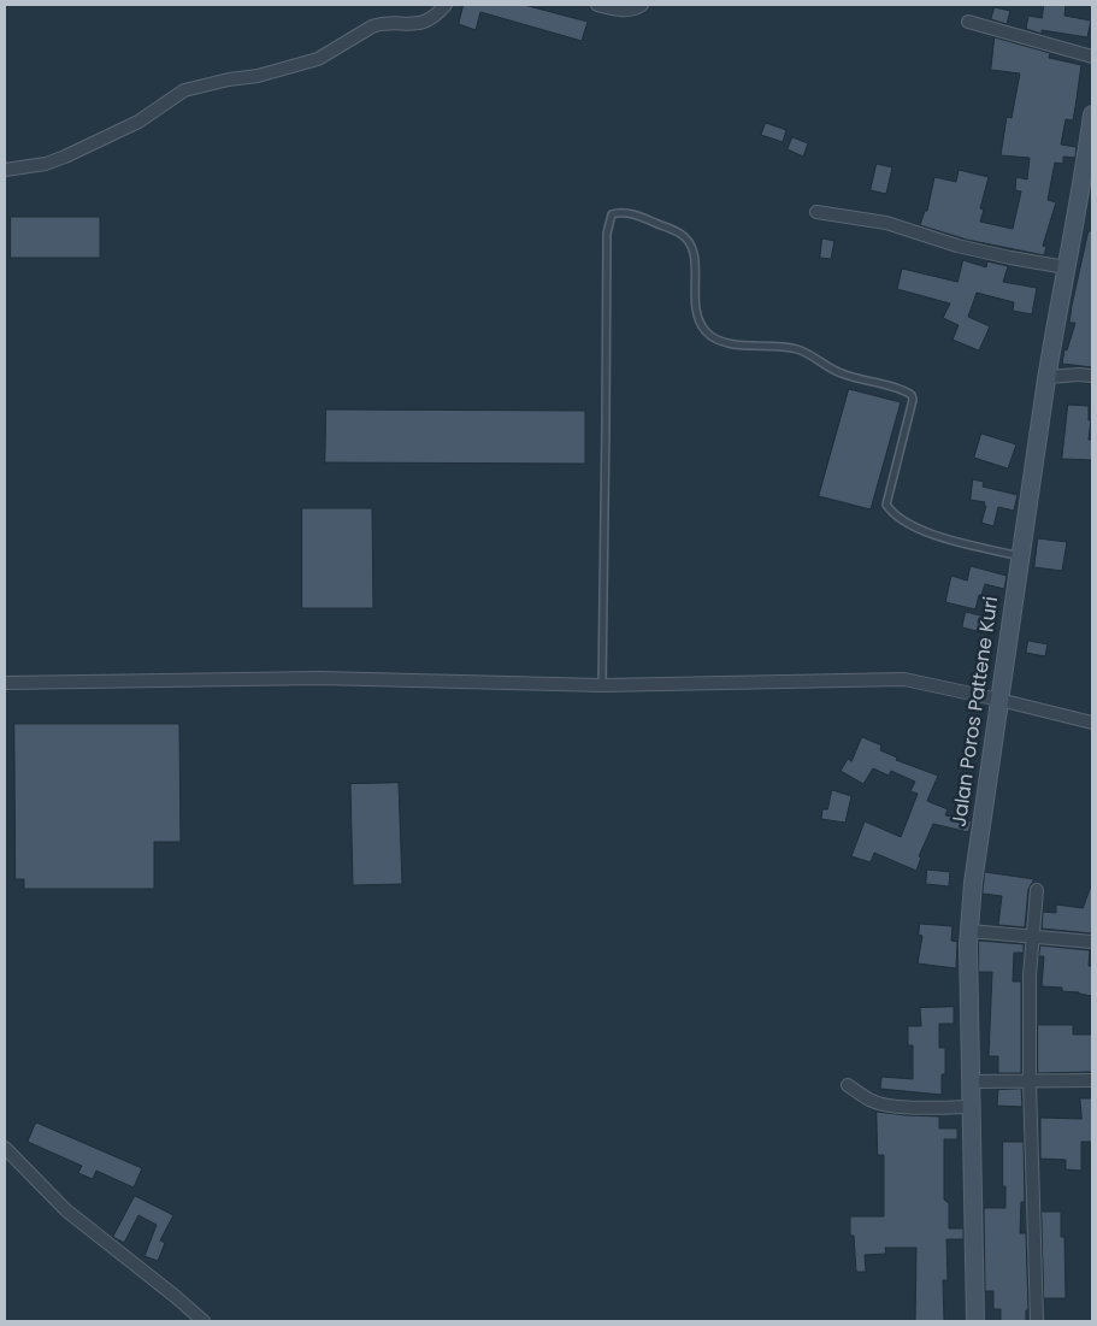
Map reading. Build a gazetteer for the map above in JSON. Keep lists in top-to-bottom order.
{
  "streets": {
    "street": ["Jalan Poros Pattene Kuri"]
  }
}
